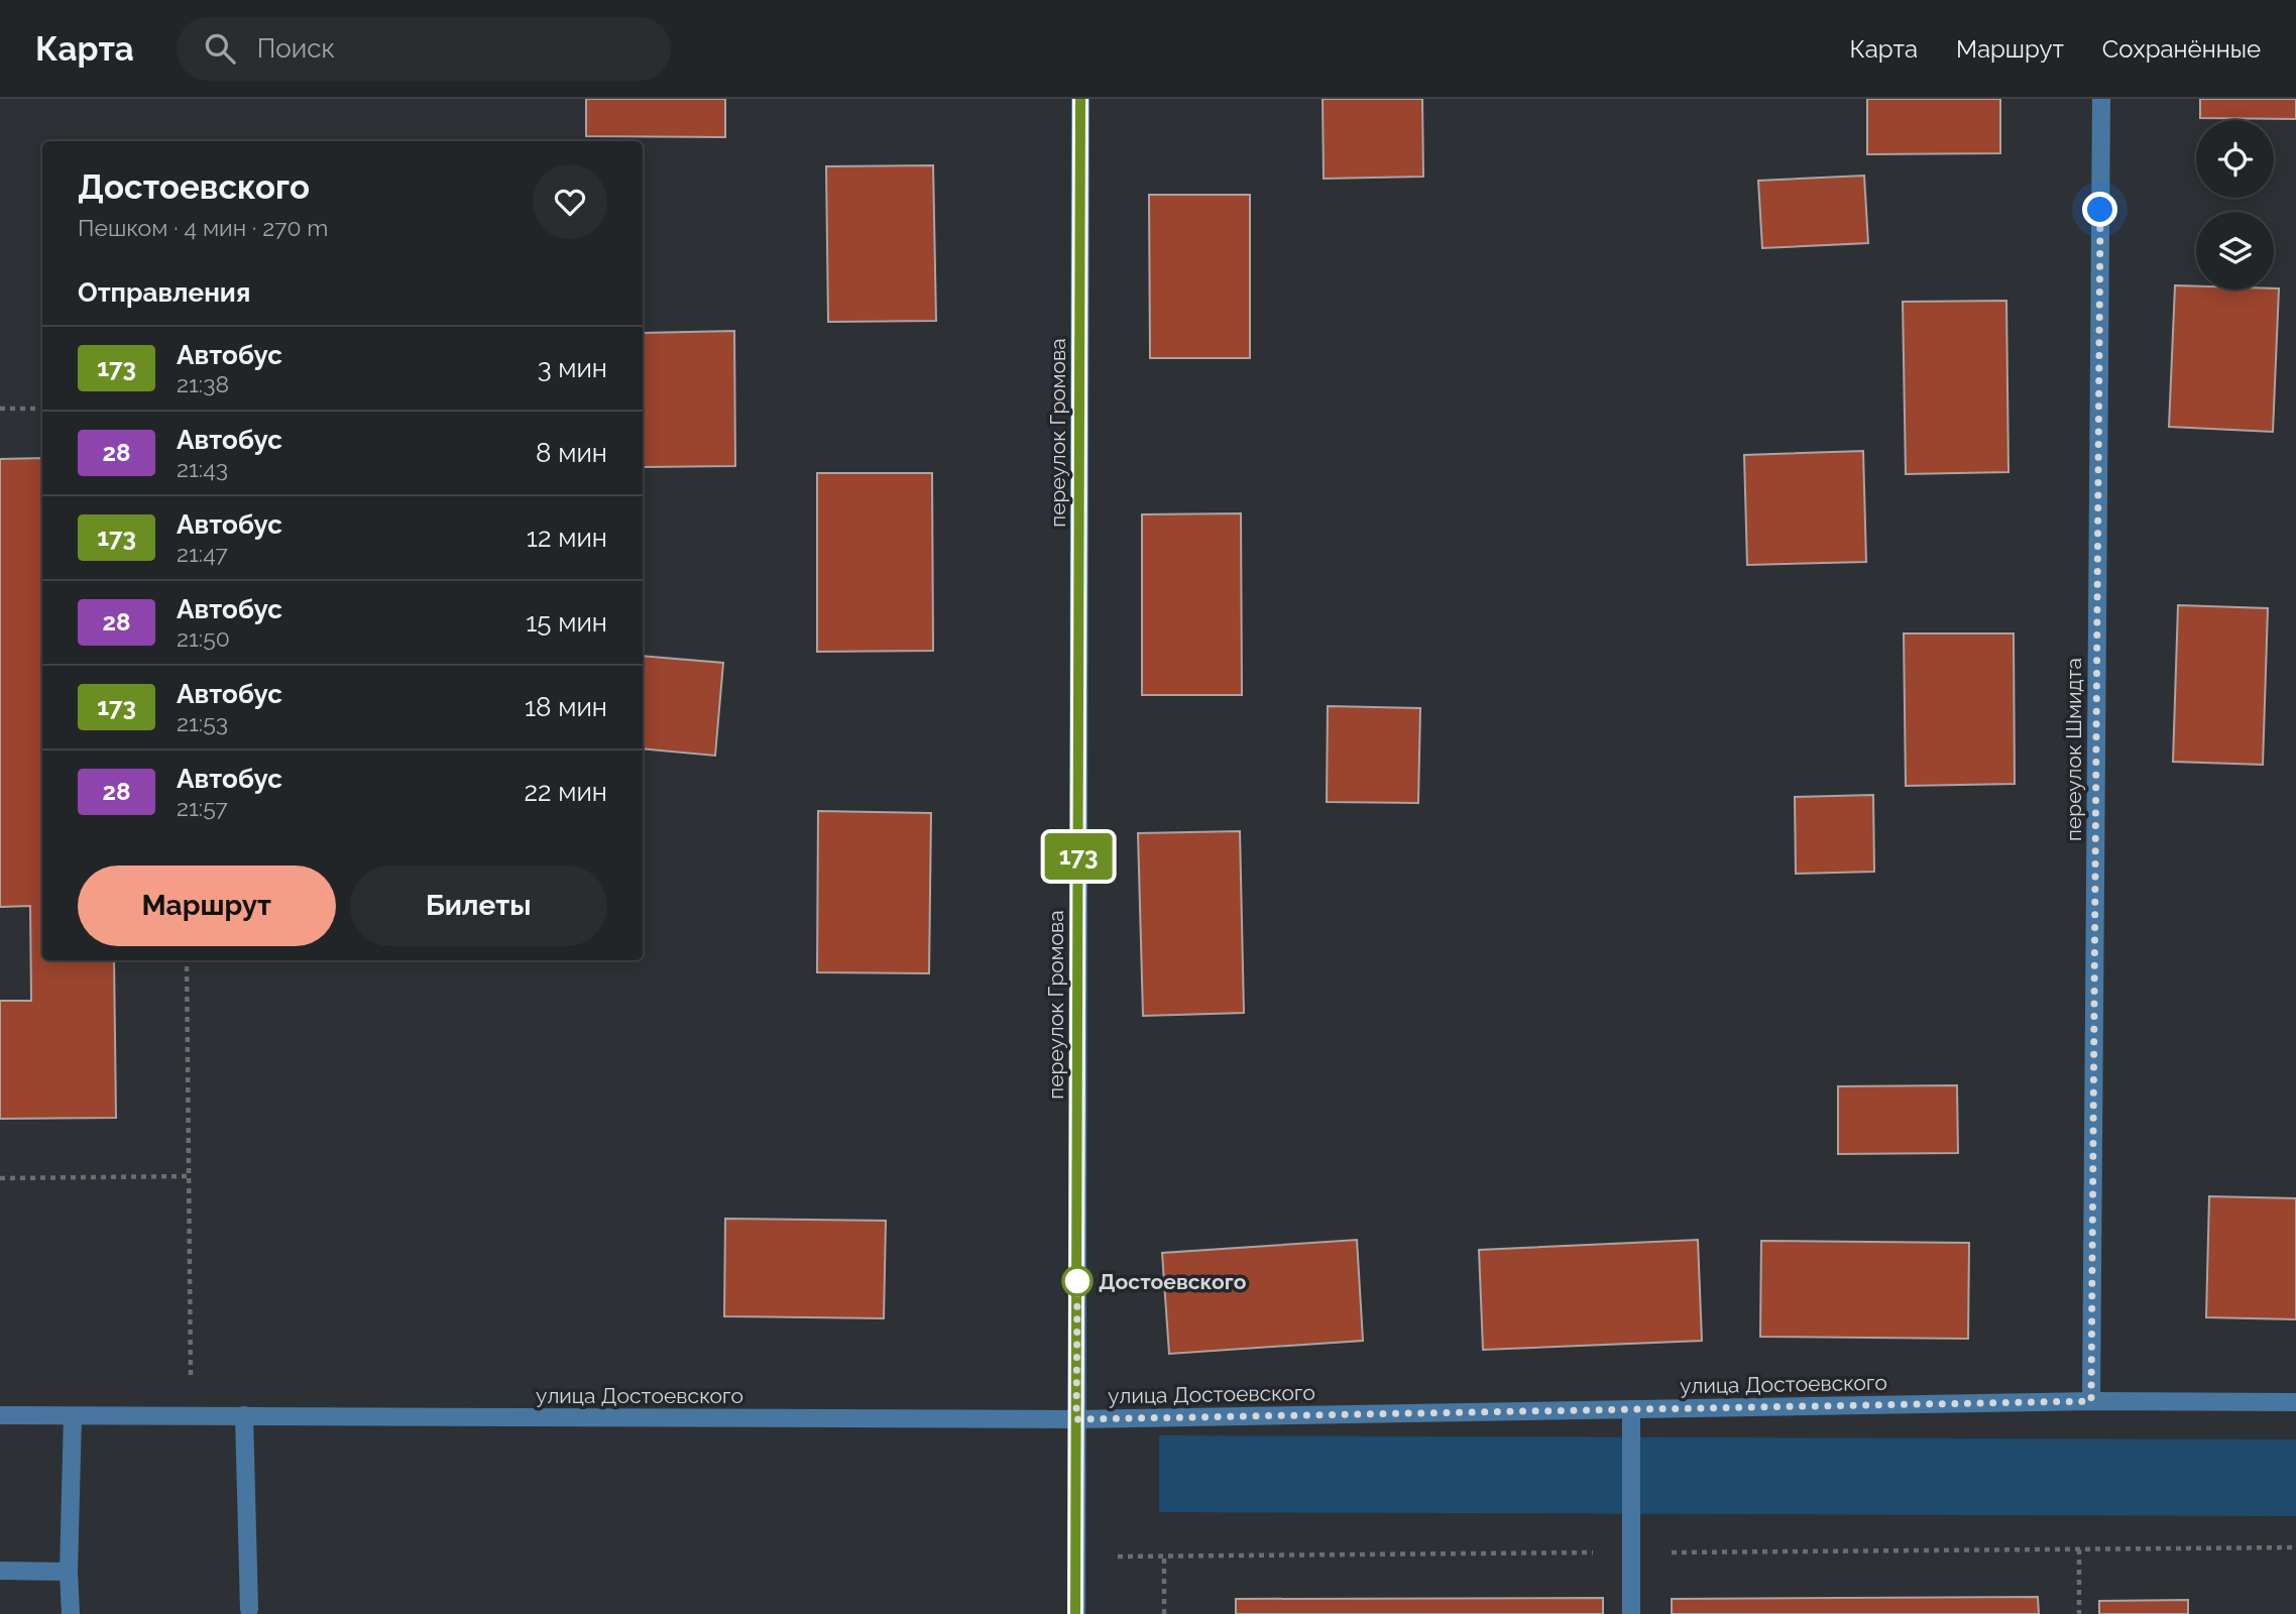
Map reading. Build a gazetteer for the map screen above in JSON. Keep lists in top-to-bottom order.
{
  "streets": {
    "street": ["переулок Громова", "переулок Шмидта", "улица Достоевского"]
  },
  "crossings": [
    ["переулок Громова", "улица Достоевского"],
    ["переулок Шмидта", "улица Достоевского"]
  ],
  "places": ["Достоевского"],
  "lines": ["bus line 173"],
  "page": {
    "header": "Карта",
    "search": "Поиск",
    "nav": ["Карта", "Маршрут", "Сохранённые"],
    "on_map": "173",
    "heading": [
      ["Достоевского", "Пешком · 4 мин · 270 m"],
      "Отправления"
    ],
    "list": [
      {
        "mark": "173",
        "name": "Автобус",
        "note": "21:38",
        "value": "3 мин"
      },
      {
        "mark": "28",
        "name": "Автобус",
        "note": "21:43",
        "value": "8 мин"
      },
      {
        "mark": "173",
        "name": "Автобус",
        "note": "21:47",
        "value": "12 мин"
      },
      {
        "mark": "28",
        "name": "Автобус",
        "note": "21:50",
        "value": "15 мин"
      },
      {
        "mark": "173",
        "name": "Автобус",
        "note": "21:53",
        "value": "18 мин"
      },
      {
        "mark": "28",
        "name": "Автобус",
        "note": "21:57",
        "value": "22 мин"
      }
    ],
    "buttons": ["Маршрут", "Билеты"]
  }
}
